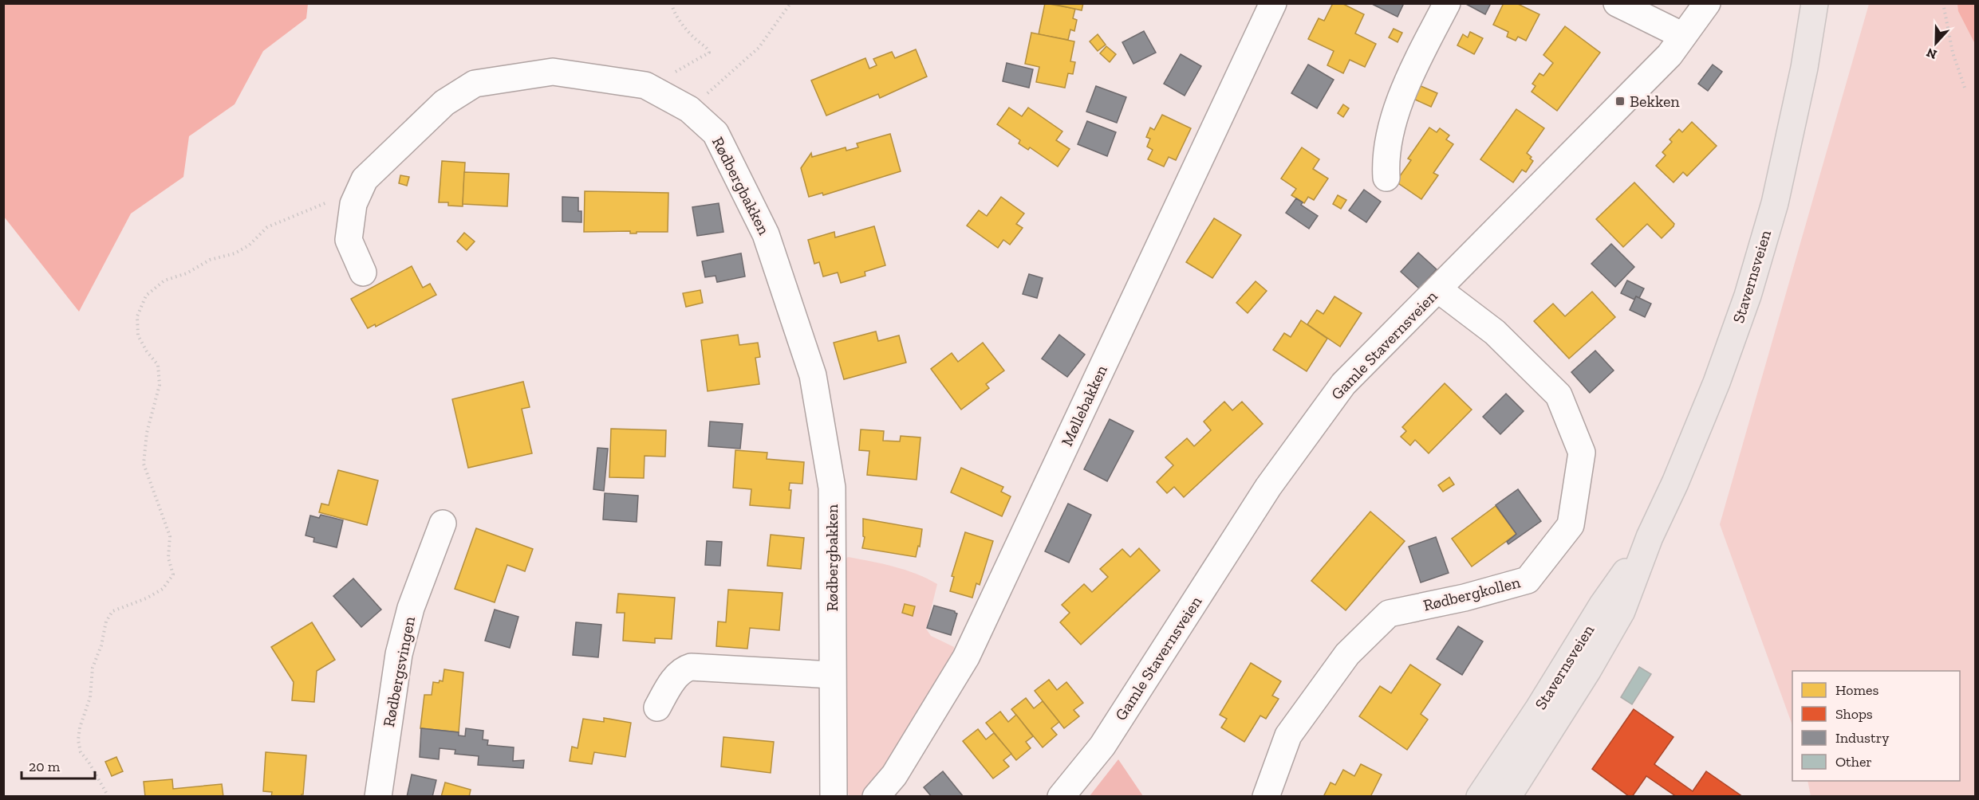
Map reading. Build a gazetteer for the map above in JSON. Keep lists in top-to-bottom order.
{
  "streets": {
    "main road": ["Stavernsveien"],
    "street": [
      "Rødbergbakken",
      "Gamle Stavernsveien",
      "Møllebakken",
      "Rødbergkollen",
      "Rødbergsvingen"
    ]
  },
  "crossings": [
    ["Gamle Stavernsveien", "Rødbergkollen"]
  ],
  "places": {
    "transit": ["Bekken"]
  },
  "legend": [
    "Homes",
    "Shops",
    "Industry",
    "Other"
  ],
  "scale_bar": "20 m",
  "north": "bottom"
}
